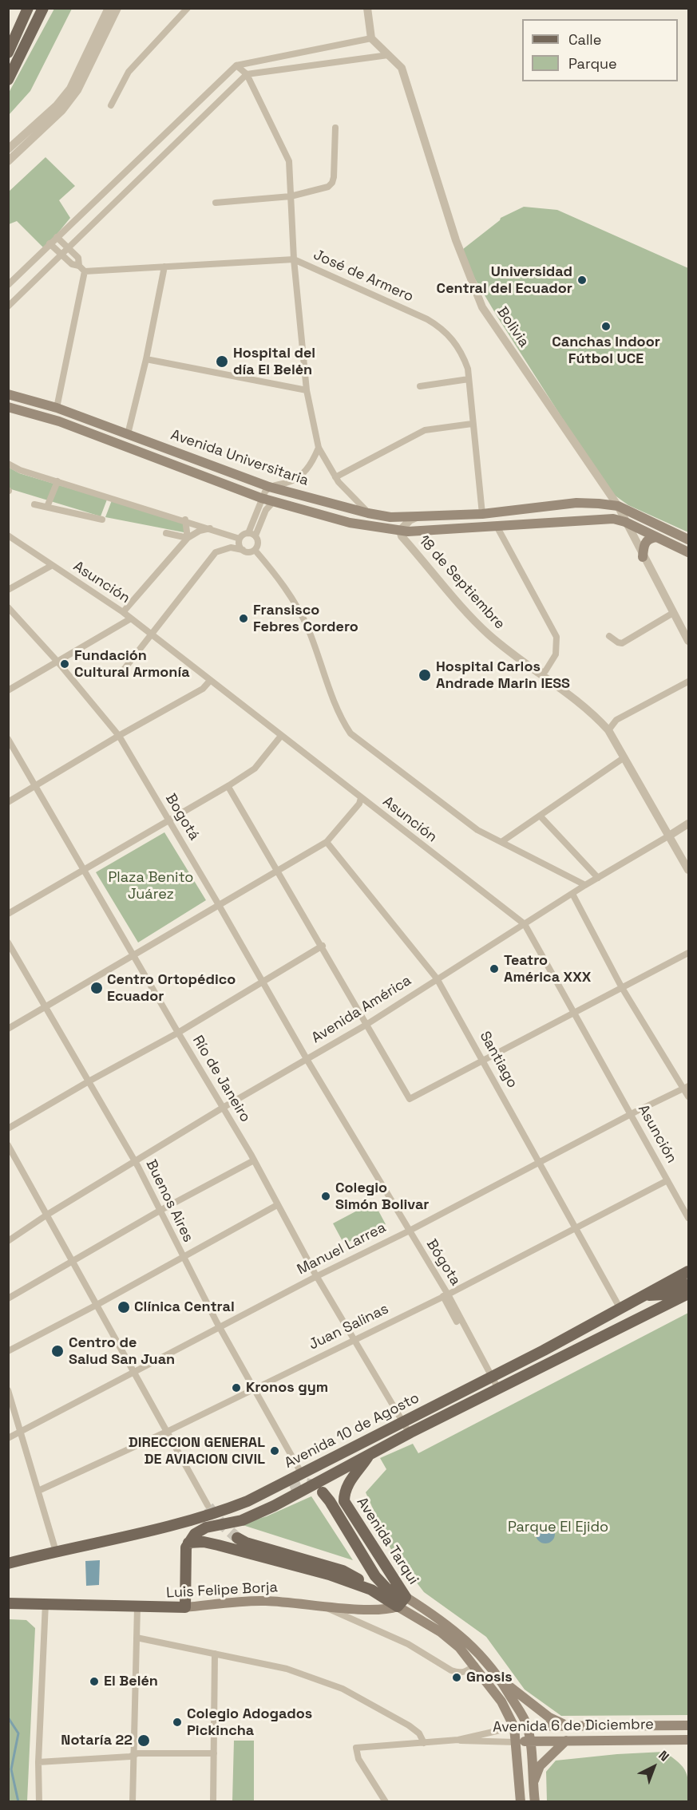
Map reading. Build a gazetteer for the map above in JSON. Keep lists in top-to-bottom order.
{
  "streets": {
    "main road": [
      "Avenida Universitaria",
      "Avenida 10 de Agosto",
      "Avenida Tarqui",
      "Luis Felipe Borja",
      "Avenida 6 de Diciembre"
    ],
    "street": [
      "José de Armero",
      "Bolivia",
      "Asunción",
      "18 de Septiembre",
      "Bogotá",
      "Avenida América",
      "Santiago",
      "Río de Janeiro",
      "Buenos Aires",
      "Manuel Larrea",
      "Bógota",
      "Juan Salinas"
    ]
  },
  "crossings": [
    ["José de Armero", "Avenida Universitaria"],
    ["Bolivia", "Avenida Universitaria"],
    ["Avenida Universitaria", "18 de Septiembre"],
    ["Asunción", "Avenida América"],
    ["Asunción", "Manuel Larrea"],
    ["Asunción", "Juan Salinas"],
    ["18 de Septiembre", "Avenida América"],
    ["Bogotá", "Avenida América"],
    ["Bogotá", "Bógota"],
    ["Avenida América", "Santiago"],
    ["Avenida América", "Río de Janeiro"],
    ["Avenida América", "Buenos Aires"],
    ["Avenida América", "Bógota"],
    ["Santiago", "Manuel Larrea"],
    ["Santiago", "Juan Salinas"],
    ["Santiago", "Avenida 10 de Agosto"],
    ["Río de Janeiro", "Manuel Larrea"],
    ["Río de Janeiro", "Juan Salinas"],
    ["Río de Janeiro", "Avenida 10 de Agosto"],
    ["Buenos Aires", "Manuel Larrea"],
    ["Buenos Aires", "Juan Salinas"],
    ["Buenos Aires", "Avenida 10 de Agosto"],
    ["Manuel Larrea", "Bógota"],
    ["Bógota", "Juan Salinas"],
    ["Bógota", "Avenida 10 de Agosto"],
    ["Avenida 10 de Agosto", "Avenida Tarqui"],
    ["Avenida Tarqui", "Luis Felipe Borja"],
    ["Avenida Tarqui", "Avenida 6 de Diciembre"]
  ],
  "parks": ["Plaza Benito Juárez", "Parque El Ejido"],
  "places": [
    "Universidad Central del Ecuador",
    "Canchas Indoor Fútbol UCE",
    "Hospital del día El Belėn",
    "Fransisco Febres Cordero",
    "Fundación Cultural Armonía",
    "Hospital Carlos Andrade Marin IESS",
    "Teatro América XXX",
    "Centro Ortopédico Ecuador",
    "Colegio Simón Bolivar",
    "Clínica Central",
    "Centro de Salud San Juan",
    "Kronos gym",
    "DIRECCION GENERAL DE AVIACION CIVIL",
    "Gnosis",
    "El Belén",
    "Colegio Adogados Pickincha",
    "Notaría 22"
  ],
  "legend": ["Calle", "Parque"],
  "north": "top right"
}
